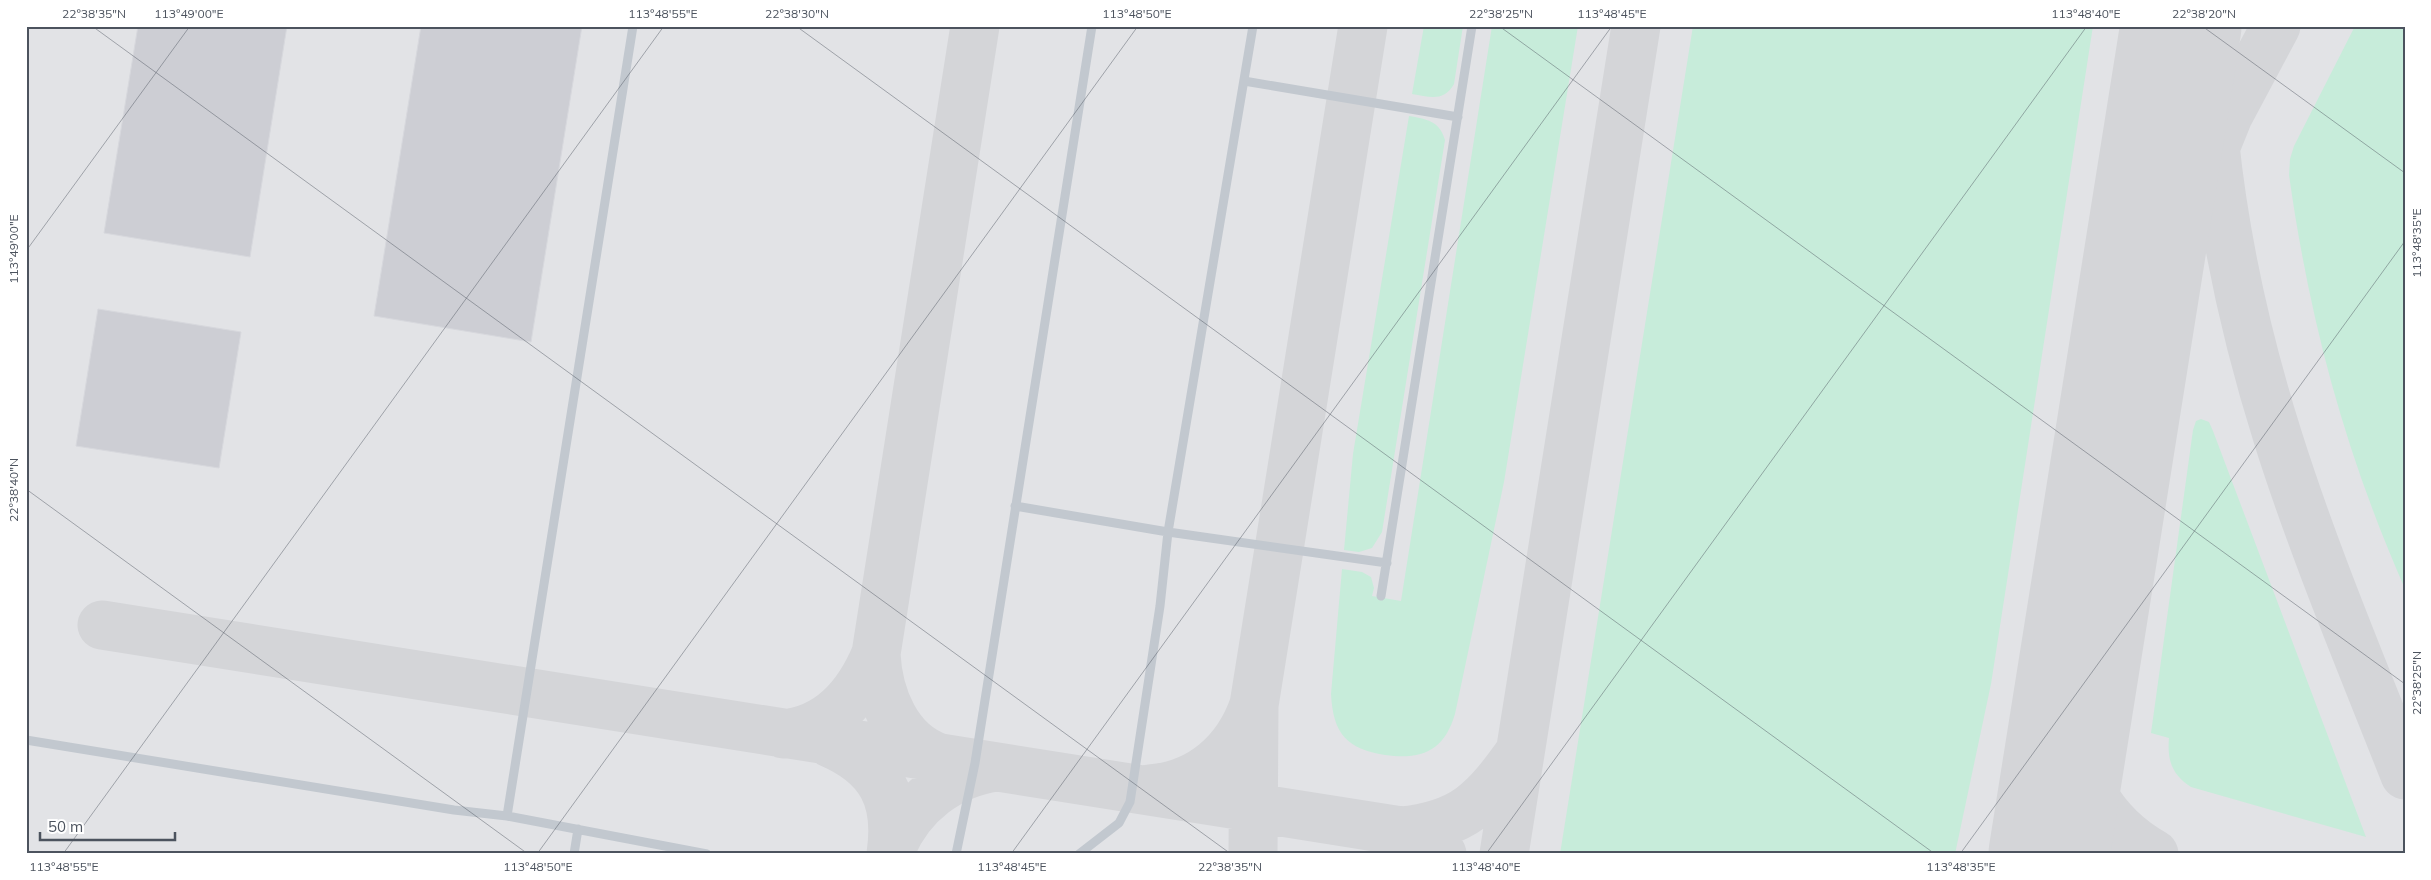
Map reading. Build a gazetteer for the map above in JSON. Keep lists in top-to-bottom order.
{
  "scale_bar": "50 m",
  "coordinates": [
    "22°38'35\"N",
    "113°49'00\"E",
    "113°48'55\"E",
    "22°38'30\"N",
    "113°48'50\"E",
    "22°38'25\"N",
    "113°48'45\"E",
    "113°48'40\"E",
    "22°38'20\"N",
    "113°48'35\"E",
    "22°38'40\"N"
  ]
}
